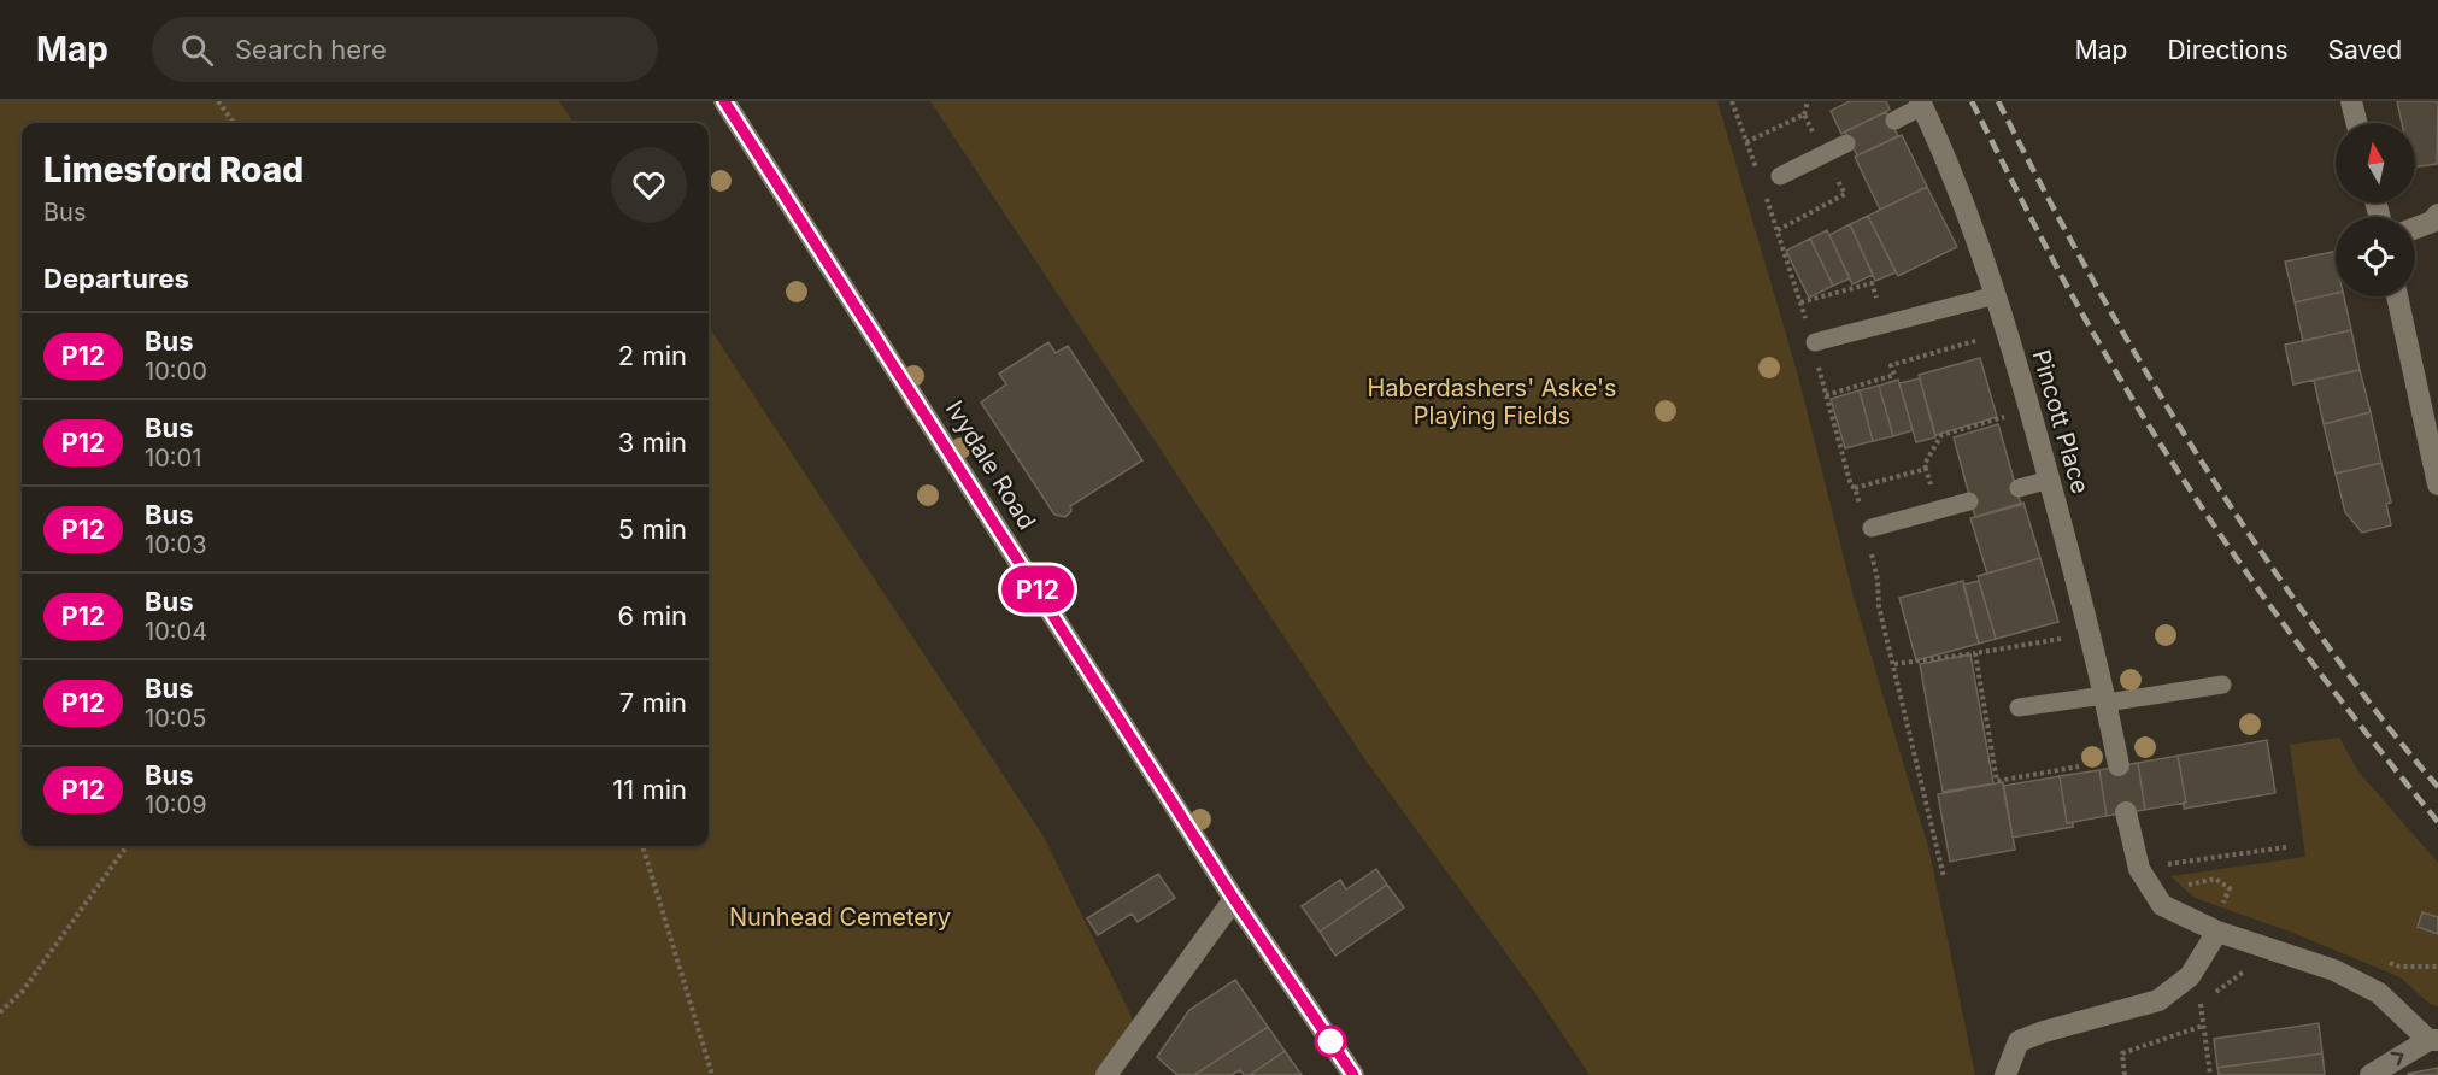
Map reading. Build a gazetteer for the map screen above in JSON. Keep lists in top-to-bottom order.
{
  "streets": {
    "street": ["Pincott Place", "Ivydale Road"]
  },
  "parks": ["Haberdashers' Aske's Playing Fields", "Nunhead Cemetery"],
  "lines": ["bus line P12"],
  "north": "top",
  "page": {
    "header": "Map",
    "search": "Search here",
    "nav": ["Map", "Directions", "Saved"],
    "on_map": "P12",
    "heading": [
      ["Limesford Road", "Bus"],
      "Departures"
    ],
    "list": [
      {
        "mark": "P12",
        "name": "Bus",
        "note": "10:00",
        "value": "2 min"
      },
      {
        "mark": "P12",
        "name": "Bus",
        "note": "10:01",
        "value": "3 min"
      },
      {
        "mark": "P12",
        "name": "Bus",
        "note": "10:03",
        "value": "5 min"
      },
      {
        "mark": "P12",
        "name": "Bus",
        "note": "10:04",
        "value": "6 min"
      },
      {
        "mark": "P12",
        "name": "Bus",
        "note": "10:05",
        "value": "7 min"
      },
      {
        "mark": "P12",
        "name": "Bus",
        "note": "10:09",
        "value": "11 min"
      }
    ]
  }
}
